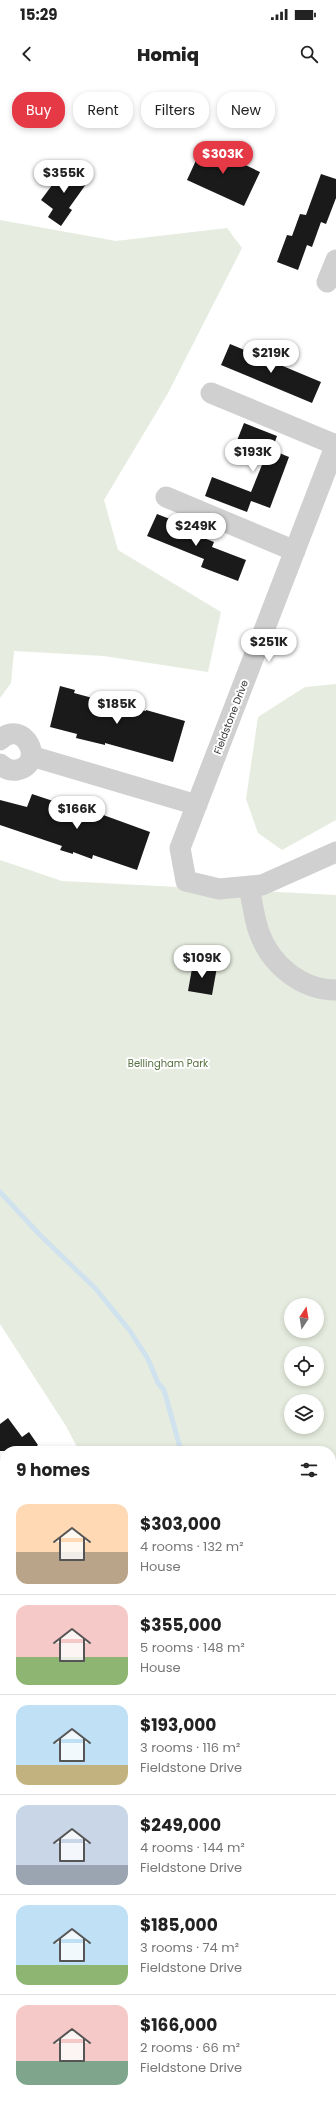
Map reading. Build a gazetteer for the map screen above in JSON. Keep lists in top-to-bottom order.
{
  "streets": {
    "street": ["Fieldstone Drive"]
  },
  "parks": ["Bellingham Park"],
  "north": "top",
  "page": {
    "status": "15:29",
    "header": "Homiq",
    "chip": [
      "Buy",
      "Rent",
      "Filters",
      "New"
    ],
    "price": [
      "$303K",
      "$355K",
      "$219K",
      "$193K",
      "$249K",
      "$251K",
      "$185K",
      "$166K",
      "$109K"
    ],
    "heading": "9 homes",
    "list": [
      {
        "name": "$303,000",
        "note": "4 rooms · 132 m² · House"
      },
      {
        "name": "$355,000",
        "note": "5 rooms · 148 m² · House"
      },
      {
        "name": "$193,000",
        "note": "3 rooms · 116 m² · Fieldstone Drive"
      },
      {
        "name": "$249,000",
        "note": "4 rooms · 144 m² · Fieldstone Drive"
      },
      {
        "name": "$185,000",
        "note": "3 rooms · 74 m² · Fieldstone Drive"
      },
      {
        "name": "$166,000",
        "note": "2 rooms · 66 m² · Fieldstone Drive"
      }
    ]
  }
}
